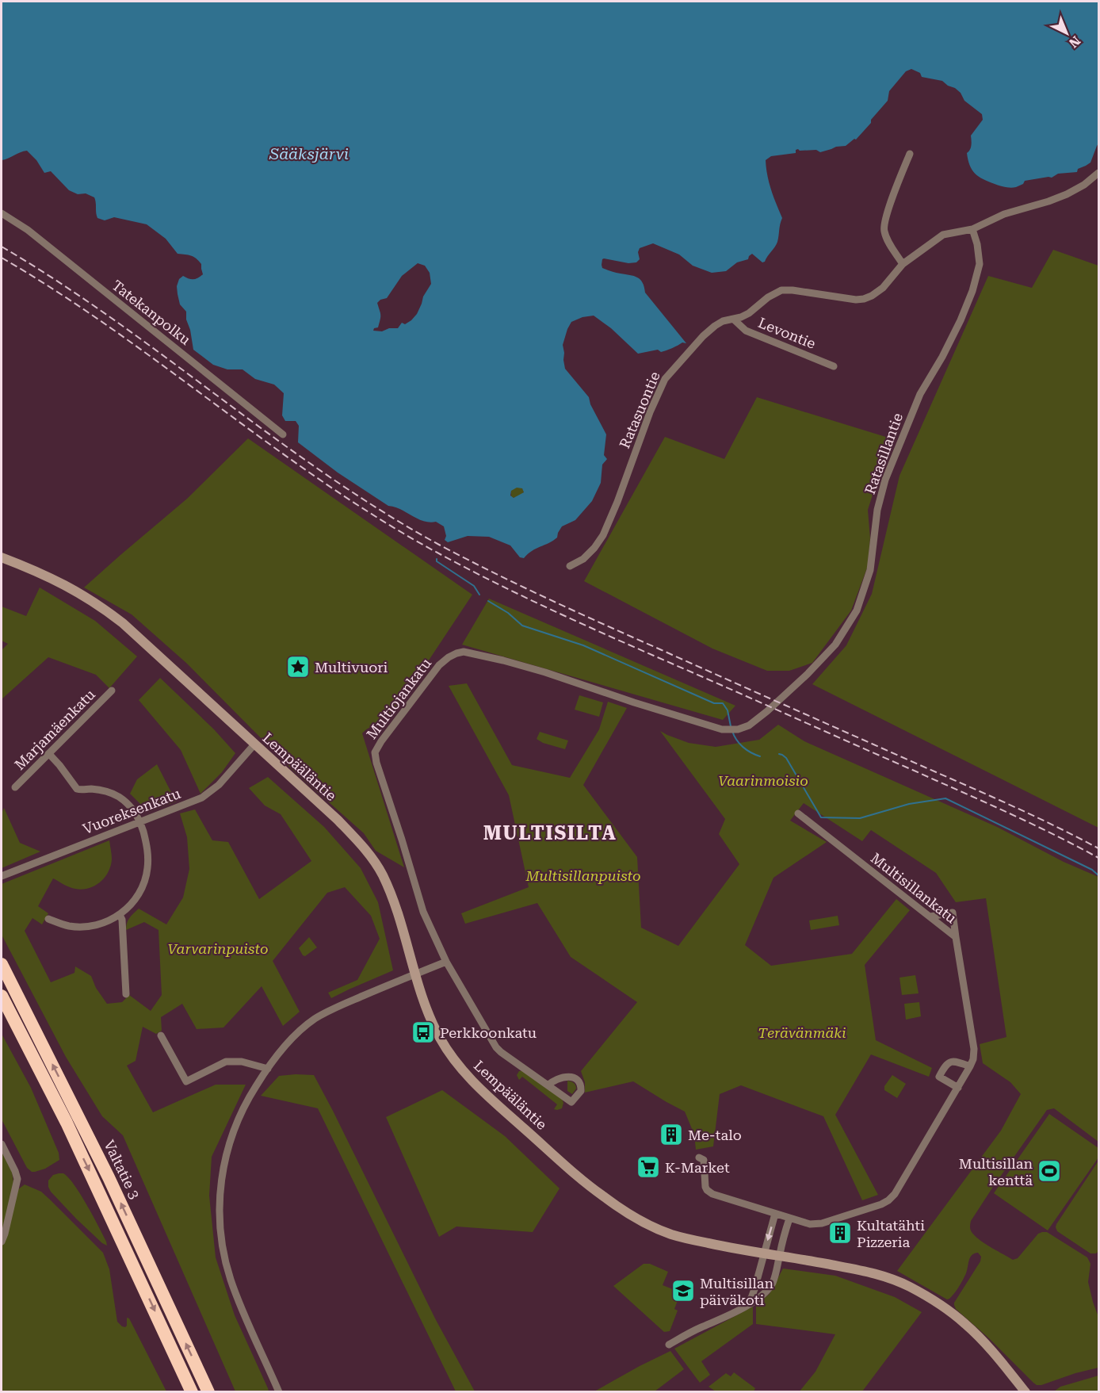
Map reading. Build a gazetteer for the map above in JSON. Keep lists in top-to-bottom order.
{
  "streets": {
    "highway": ["Valtatie 3"],
    "main road": ["Lempääläntie"],
    "street": [
      "Tatekanpolku",
      "Levontie",
      "Ratasuontie",
      "Ratasillantie",
      "Multiojankatu",
      "Marjamäenkatu",
      "Vuoreksenkatu",
      "Multisillankatu"
    ]
  },
  "crossings": [
    ["Levontie", "Ratasuontie"],
    ["Ratasuontie", "Ratasillantie"],
    ["Ratasillantie", "Multiojankatu"],
    ["Lempääläntie", "Vuoreksenkatu"]
  ],
  "districts": ["MULTISILTA"],
  "water": ["Sääksjärvi"],
  "parks": [
    "Vaarinmoisio",
    "Multisillanpuisto",
    "Varvarinpuisto",
    "Terävänmäki"
  ],
  "places": {
    "place": ["Multivuori"],
    "bus stop": ["Perkkoonkatu"],
    "building": ["Me-talo", "Kultatähti Pizzeria"],
    "supermarket": ["K-Market"],
    "sports": ["Multisillan kenttä"],
    "school or university": ["Multisillan päiväkoti"]
  },
  "north": "bottom right"
}
